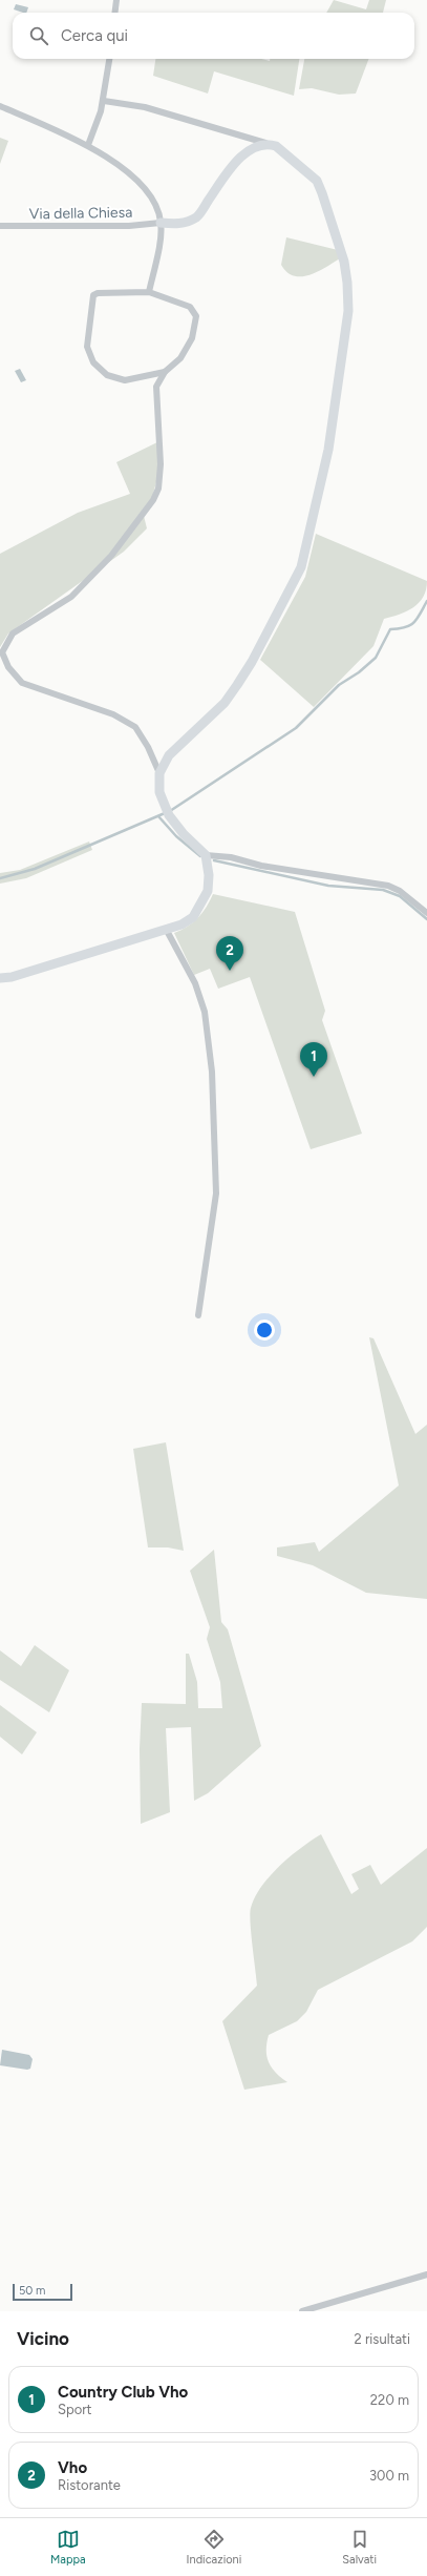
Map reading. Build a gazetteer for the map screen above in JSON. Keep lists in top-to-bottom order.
{
  "streets": {
    "street": ["Via della Chiesa"]
  },
  "scale_bar": "50 m",
  "page": {
    "search": "Cerca qui",
    "pins": ["2", "1"],
    "scale": "50 m",
    "heading": ["Vicino", "2 risultati"],
    "list": [
      {
        "mark": "1",
        "name": "Country Club Vho",
        "note": "Sport",
        "value": "220 m"
      },
      {
        "mark": "2",
        "name": "Vho",
        "note": "Ristorante",
        "value": "300 m"
      }
    ],
    "nav": ["Mappa", "Indicazioni", "Salvati"]
  }
}
